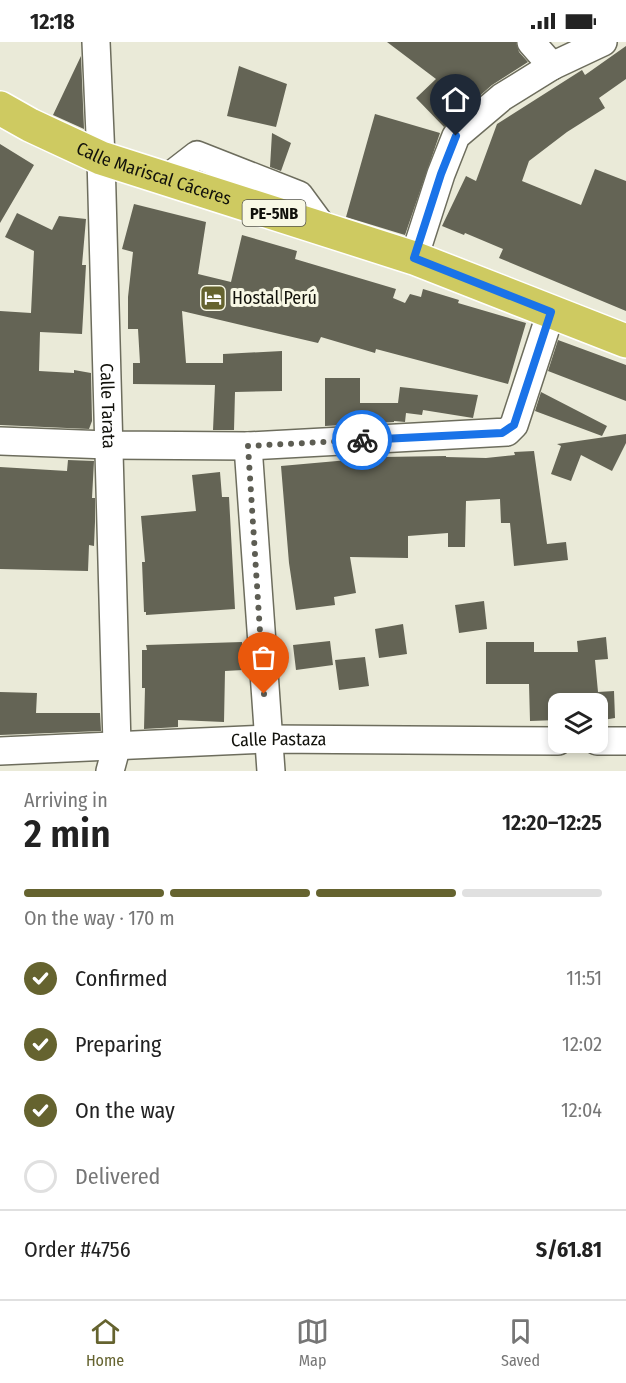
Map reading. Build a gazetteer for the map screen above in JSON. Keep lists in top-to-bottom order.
{
  "streets": {
    "highway": ["Calle Mariscal Cáceres", "PE-5NB"],
    "street": ["Calle Tarata", "Calle Pastaza"]
  },
  "crossings": [
    ["Calle Mariscal Cáceres", "PE-5NB"],
    ["Calle Mariscal Cáceres", "Calle Tarata"],
    ["Calle Tarata", "Calle Pastaza"]
  ],
  "places": {
    "hotel": ["Hostal Perú"]
  },
  "page": {
    "status": "12:18",
    "heading": ["2 min", "Arriving in", "12:20–12:25"],
    "panel": ["Order #4756", "S/61.81"],
    "bar": "On the way · 170 m",
    "list": [
      ["Confirmed", "11:51"],
      ["Preparing", "12:02"],
      ["On the way", "12:04"],
      "Delivered"
    ],
    "tabs": ["Home", "Map", "Saved"]
  }
}
